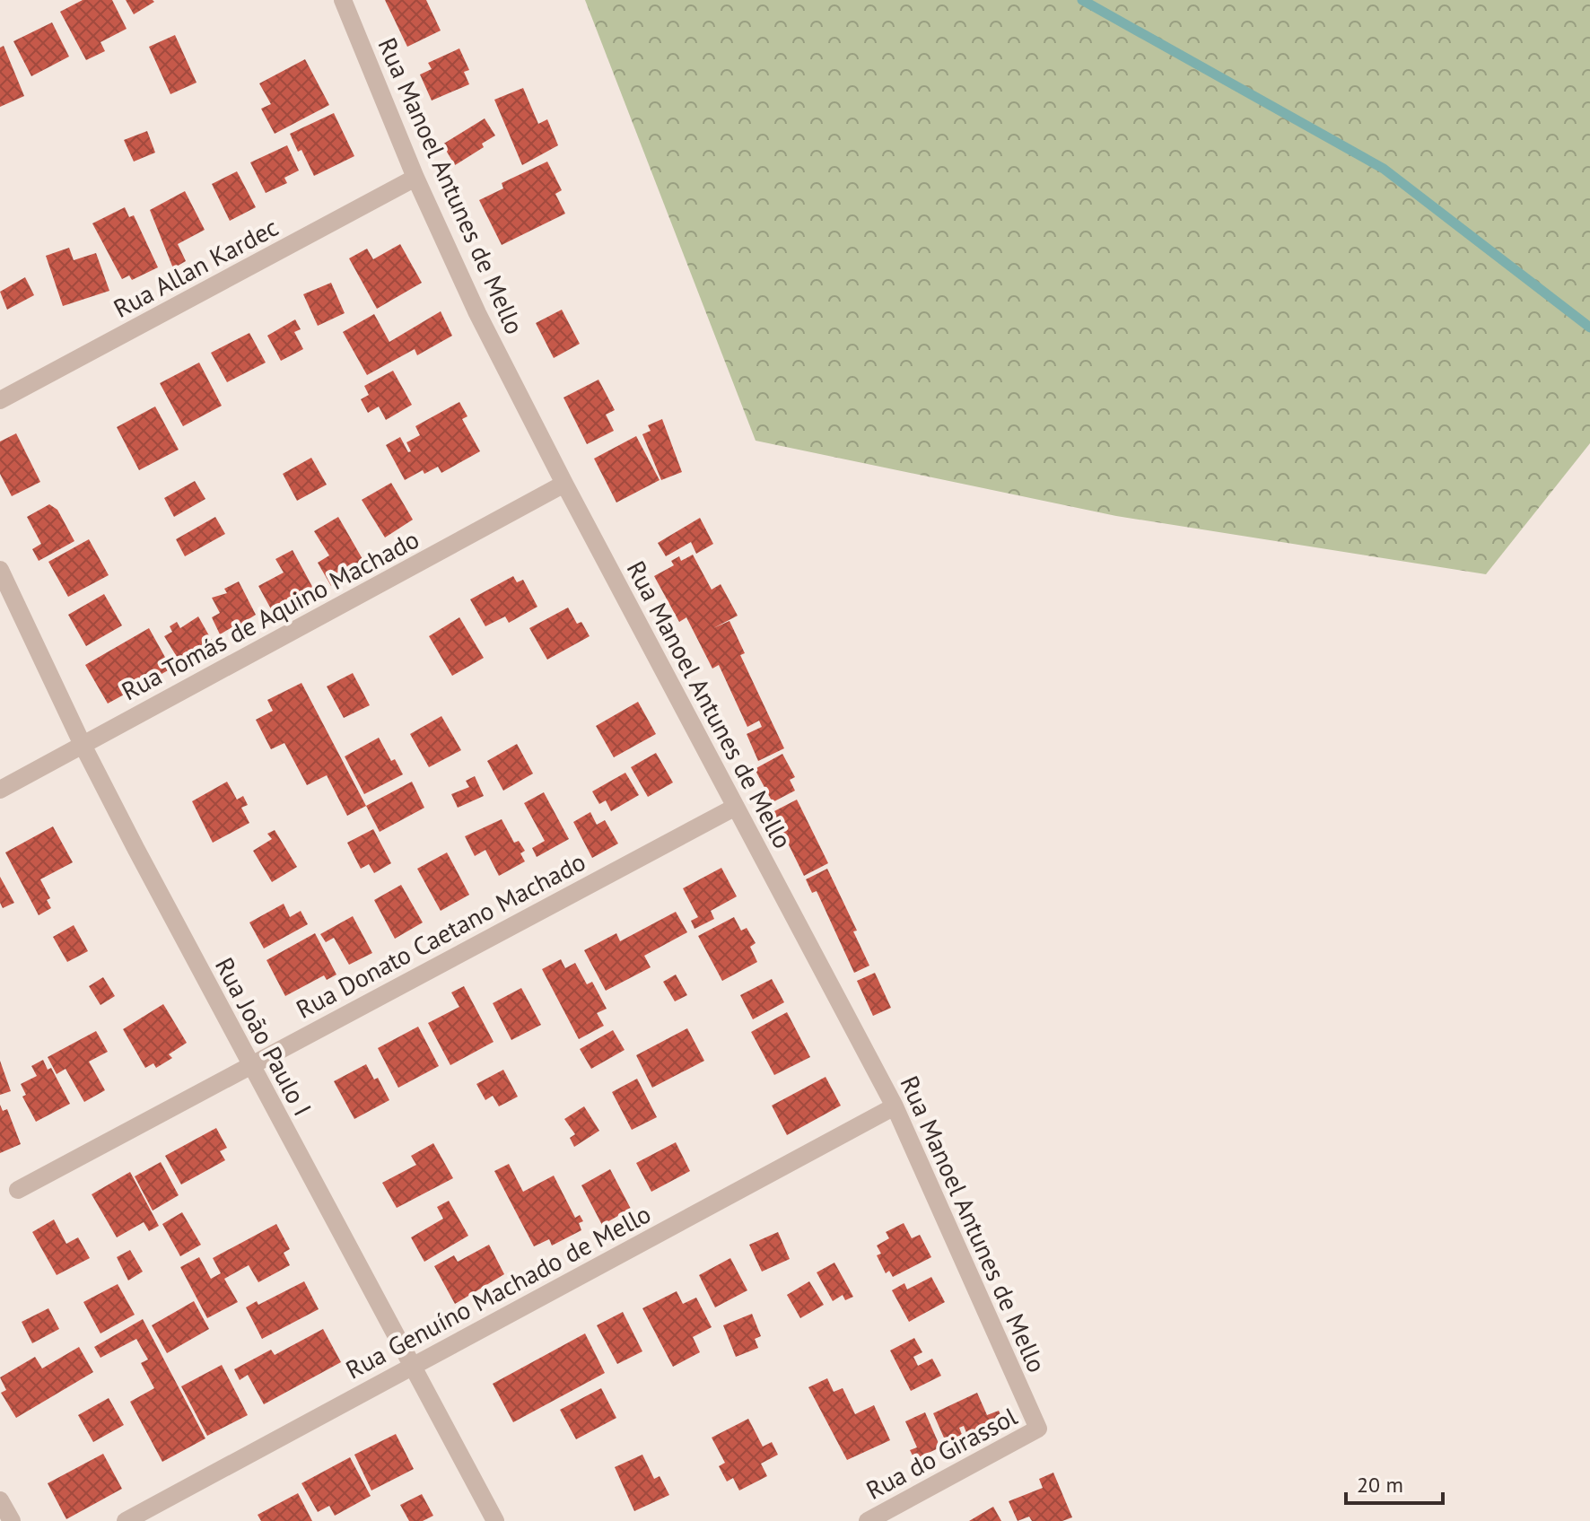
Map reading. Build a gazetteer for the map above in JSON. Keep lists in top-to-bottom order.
{
  "streets": {
    "street": [
      "Rua Manoel Antunes de Mello",
      "Rua Allan Kardec",
      "Rua Tomás de Aquino Machado",
      "Rua Donato Caetano Machado",
      "Rua João Paulo I",
      "Rua Genuíno Machado de Mello",
      "Rua do Girassol"
    ]
  },
  "crossings": [
    ["Rua Manoel Antunes de Mello", "Rua Allan Kardec"],
    ["Rua Manoel Antunes de Mello", "Rua Tomás de Aquino Machado"],
    ["Rua Manoel Antunes de Mello", "Rua Donato Caetano Machado"],
    ["Rua Manoel Antunes de Mello", "Rua Genuíno Machado de Mello"],
    ["Rua Manoel Antunes de Mello", "Rua do Girassol"],
    ["Rua Tomás de Aquino Machado", "Rua João Paulo I"],
    ["Rua Donato Caetano Machado", "Rua João Paulo I"],
    ["Rua João Paulo I", "Rua Genuíno Machado de Mello"]
  ],
  "scale_bar": "20 m"
}
